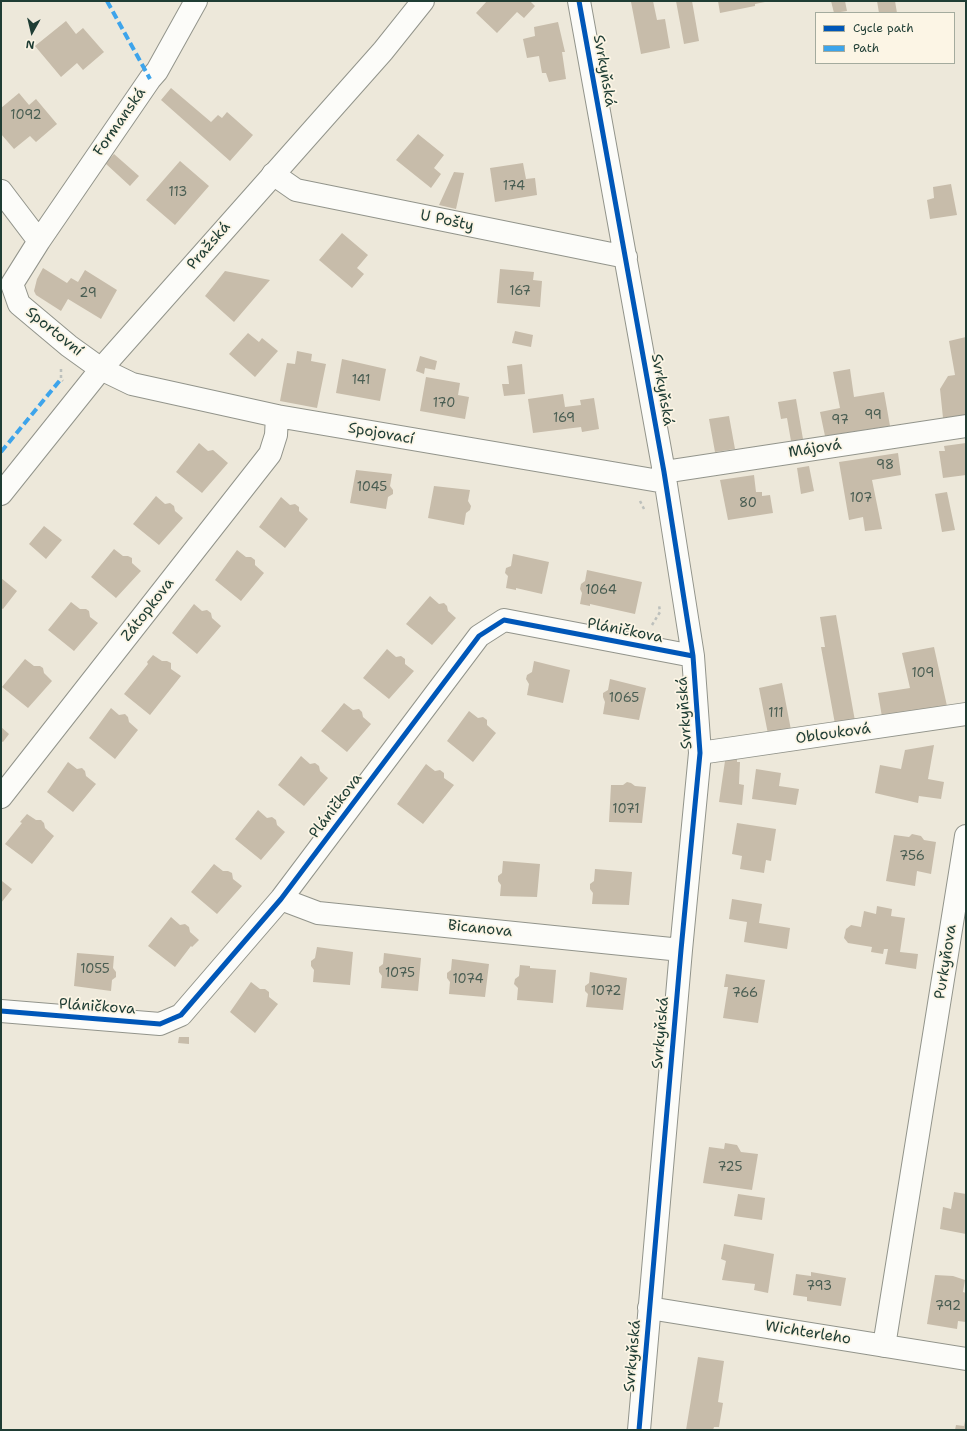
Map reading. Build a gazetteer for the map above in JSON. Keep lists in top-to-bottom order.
{
  "streets": {
    "street": [
      "Svrkyňská",
      "Formanská",
      "U Pošty",
      "Pražská",
      "Sportovní",
      "Spojovací",
      "Májová",
      "Zátopkova",
      "Pláničkova",
      "Oblouková",
      "Bicanova",
      "Purkyňova",
      "Wichterleho"
    ]
  },
  "crossings": [
    ["Svrkyňská", "U Pošty"],
    ["Svrkyňská", "Spojovací"],
    ["Svrkyňská", "Májová"],
    ["Svrkyňská", "Pláničkova"],
    ["Svrkyňská", "Oblouková"],
    ["Svrkyňská", "Bicanova"],
    ["Svrkyňská", "Wichterleho"],
    ["Formanská", "Sportovní"],
    ["U Pošty", "Pražská"],
    ["Pražská", "Sportovní"],
    ["Pražská", "Spojovací"],
    ["Sportovní", "Spojovací"],
    ["Spojovací", "Májová"],
    ["Spojovací", "Zátopkova"],
    ["Pláničkova", "Bicanova"],
    ["Purkyňova", "Wichterleho"]
  ],
  "house_numbers": [
    "1092",
    "174",
    "113",
    "167",
    "29",
    "141",
    "170",
    "99",
    "169",
    "97",
    "98",
    "1045",
    "107",
    "80",
    "1064",
    "109",
    "1065",
    "111",
    "1071",
    "756",
    "1055",
    "1075",
    "1074",
    "1072",
    "766",
    "725",
    "793",
    "792"
  ],
  "legend": ["Cycle path", "Path"],
  "north": "bottom"
}
